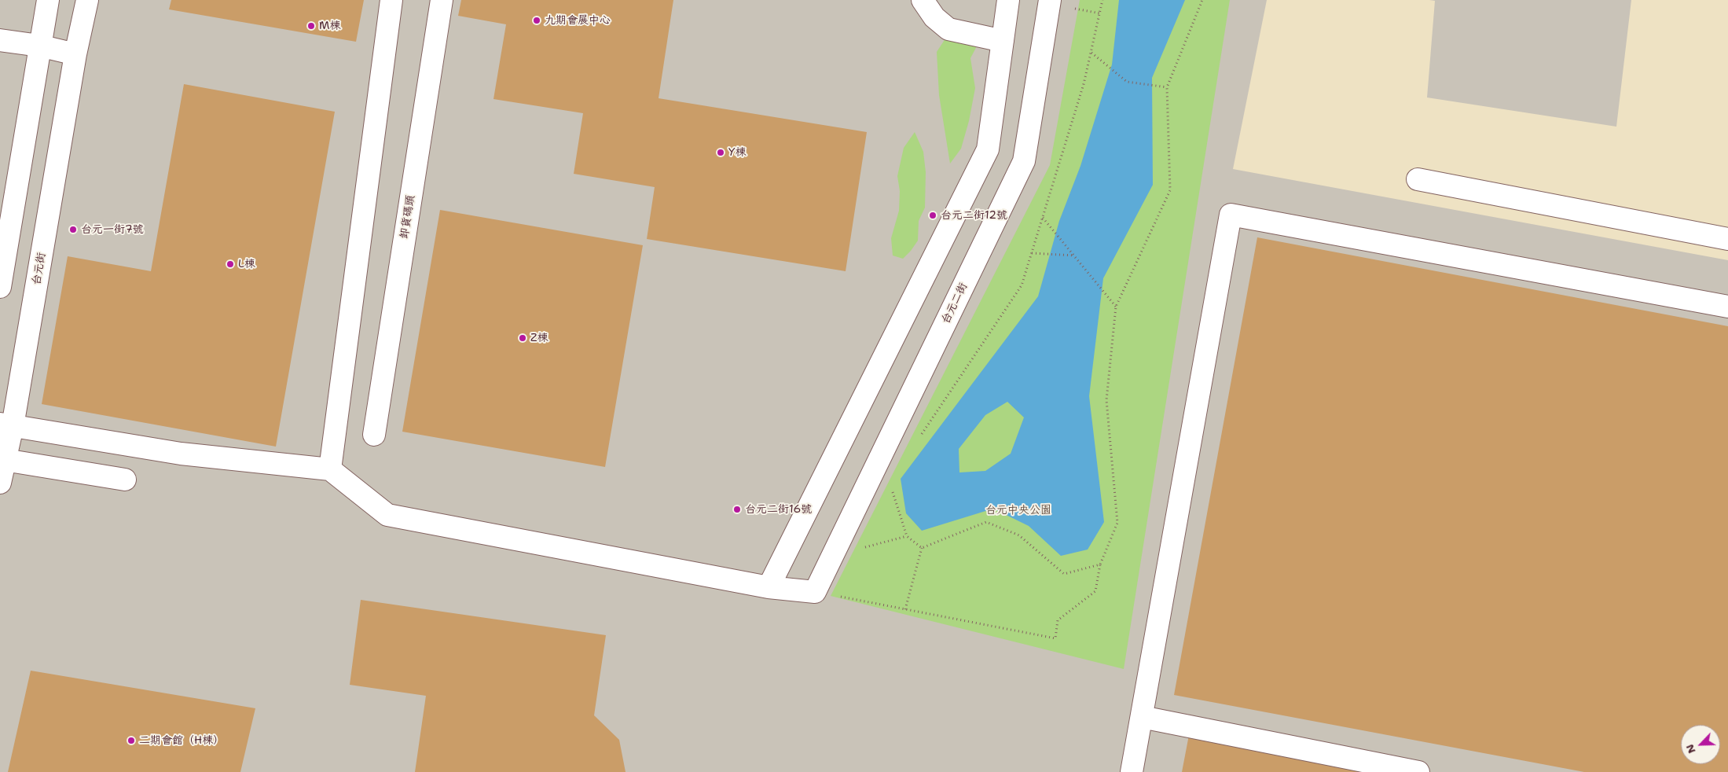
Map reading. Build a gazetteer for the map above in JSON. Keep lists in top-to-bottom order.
{
  "streets": {
    "lane": ["卸貨碼頭", "台元街", "台元二街"]
  },
  "parks": ["台元中央公園"],
  "places": [
    "九期會展中心",
    "M棟",
    "Y棟",
    "台元二街12號",
    "台元一街7號",
    "L棟",
    "Z棟",
    "台元二街16號",
    "二期會館（H棟）"
  ],
  "north": "bottom left"
}
